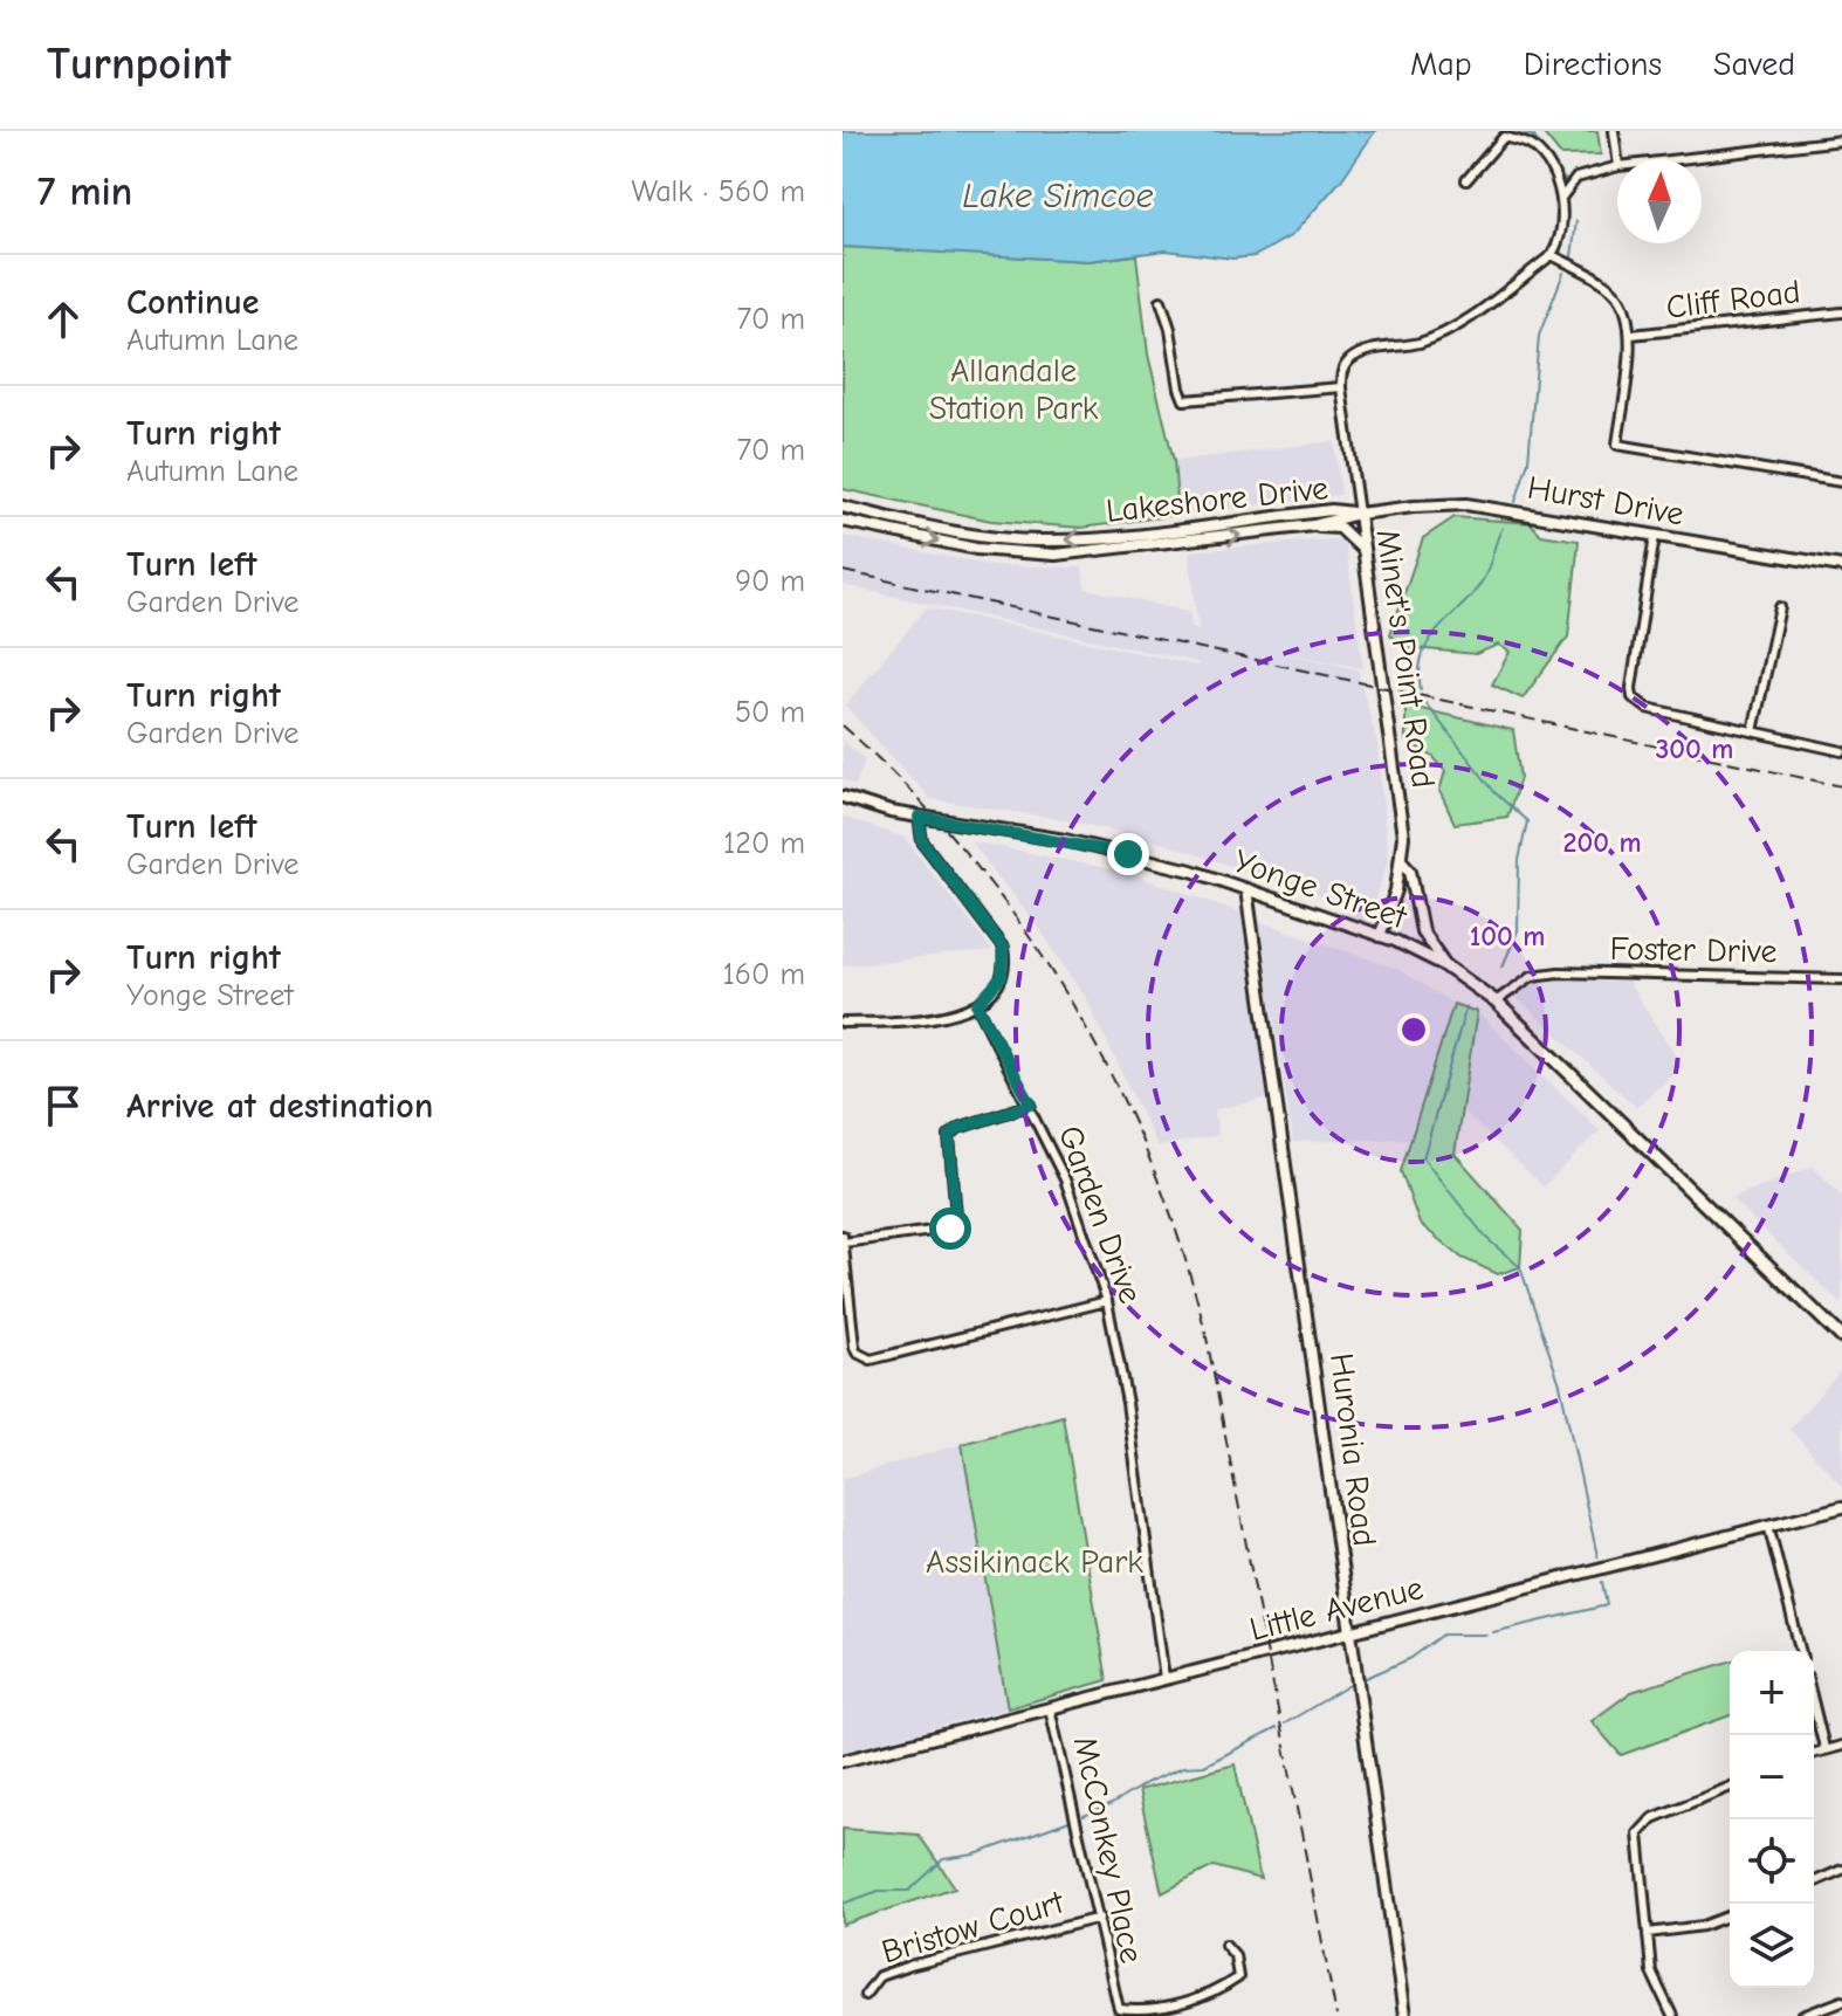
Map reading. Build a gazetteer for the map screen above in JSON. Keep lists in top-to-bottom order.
{
  "streets": {
    "main road": [
      "Lakeshore Drive",
      "Hurst Drive",
      "Minet's Point Road",
      "Yonge Street",
      "Huronia Road",
      "Little Avenue"
    ],
    "street": [
      "Cliff Road",
      "Foster Drive",
      "Garden Drive",
      "McConkey Place",
      "Bristow Court"
    ]
  },
  "crossings": [
    ["Lakeshore Drive", "Hurst Drive"],
    ["Lakeshore Drive", "Minet's Point Road"],
    ["Hurst Drive", "Minet's Point Road"],
    ["Minet's Point Road", "Yonge Street"],
    ["Yonge Street", "Foster Drive"],
    ["Yonge Street", "Huronia Road"],
    ["Garden Drive", "Little Avenue"],
    ["Huronia Road", "Little Avenue"],
    ["Little Avenue", "McConkey Place"],
    ["McConkey Place", "Bristow Court"]
  ],
  "water": ["Lake Simcoe"],
  "parks": ["Allandale Station Park", "Assikinack Park"],
  "north": "top",
  "page": {
    "header": "Turnpoint",
    "nav": ["Map", "Directions", "Saved"],
    "heading": ["7 min", "Walk · 560 m"],
    "list": [
      ["Continue", "Autumn Lane", "70 m"],
      ["Turn right", "Autumn Lane", "70 m"],
      ["Turn left", "Garden Drive", "90 m"],
      ["Turn right", "Garden Drive", "50 m"],
      ["Turn left", "Garden Drive", "120 m"],
      ["Turn right", "Yonge Street", "160 m"],
      "Arrive at destination"
    ],
    "map_buttons": ["+", "−"]
  },
  "rings": ["300 m", "200 m", "100 m"]
}
